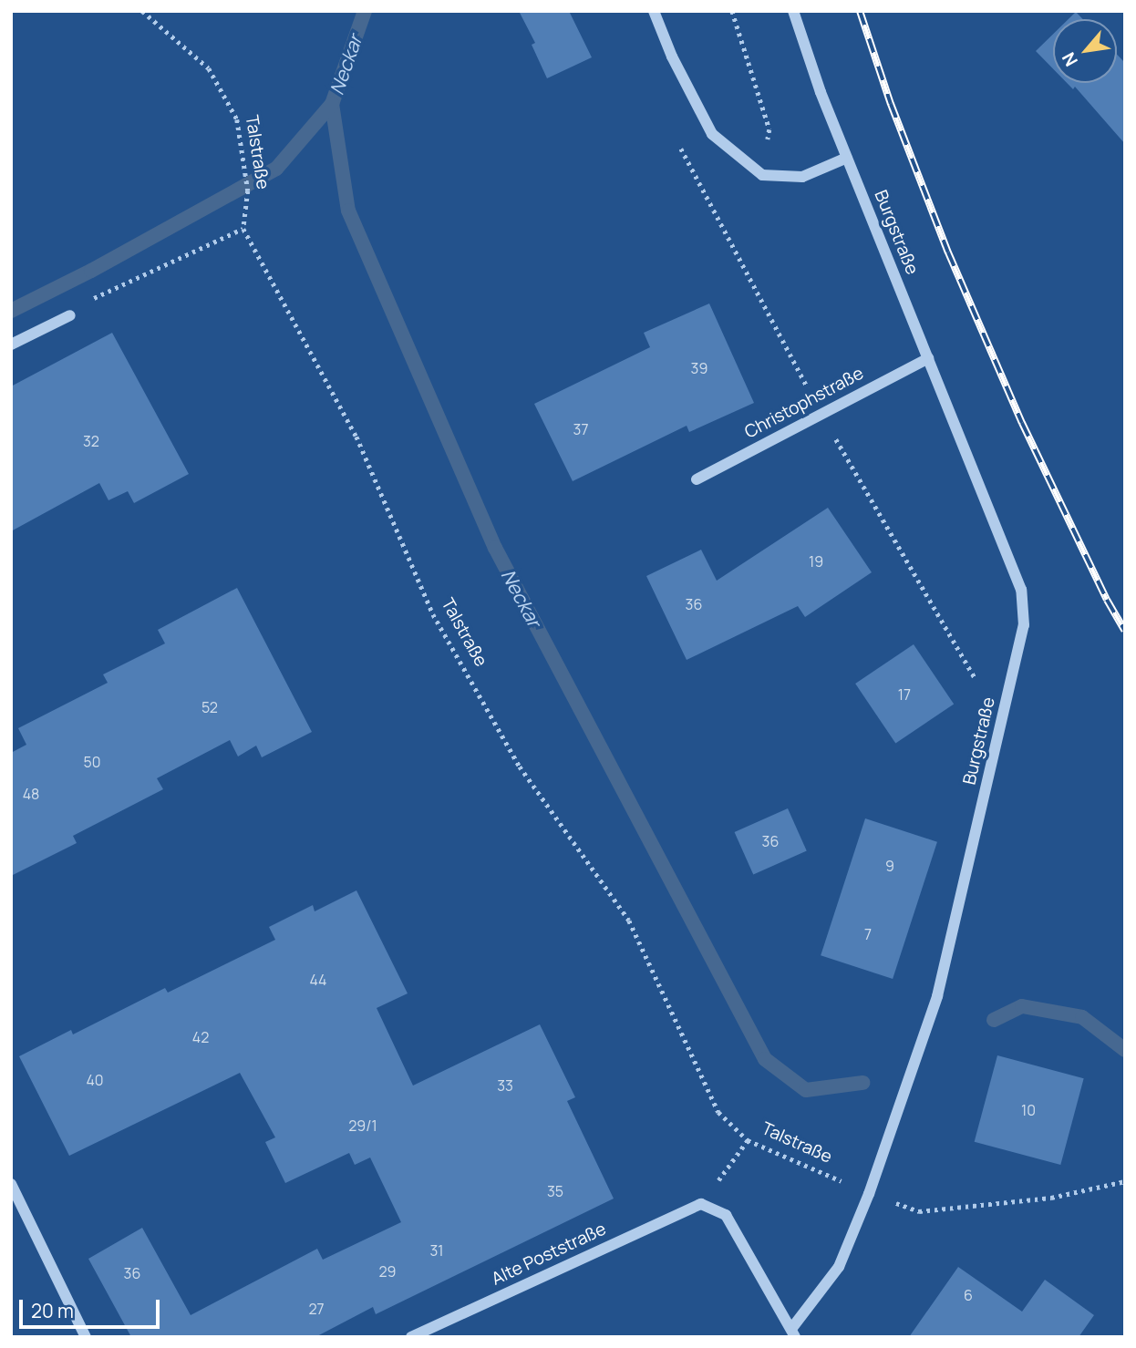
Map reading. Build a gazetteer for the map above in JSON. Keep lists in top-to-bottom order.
{
  "streets": {
    "street": ["Burgstraße", "Christophstraße", "Alte Poststraße"],
    "path": ["Talstraße"]
  },
  "crossings": [
    ["Talstraße", "Burgstraße"],
    ["Burgstraße", "Christophstraße"]
  ],
  "water": ["Neckar"],
  "house_numbers": [
    "39",
    "37",
    "32",
    "19",
    "36",
    "17",
    "52",
    "50",
    "48",
    "36",
    "9",
    "7",
    "44",
    "42",
    "40",
    "33",
    "10",
    "29/1",
    "35",
    "31",
    "29",
    "36",
    "6",
    "27"
  ],
  "scale_bar": "20 m",
  "north": "bottom left"
}
